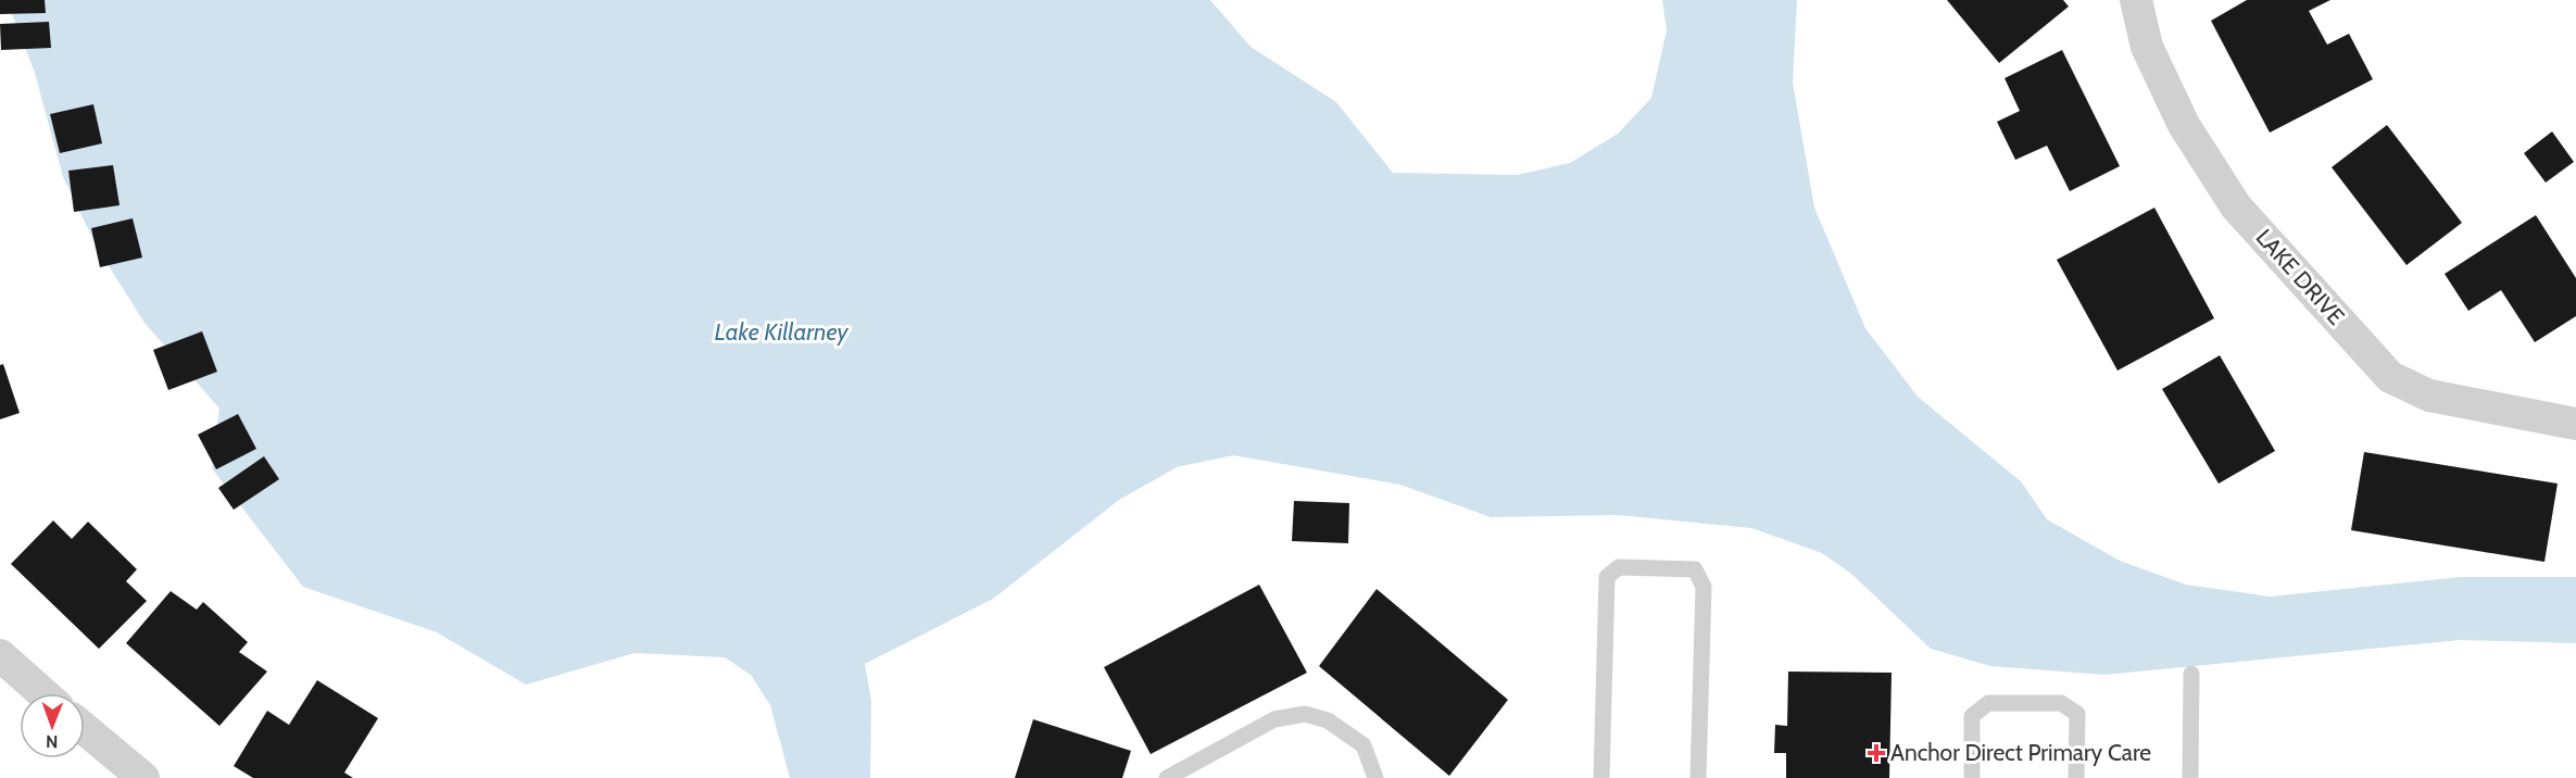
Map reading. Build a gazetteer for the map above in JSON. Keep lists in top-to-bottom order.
{
  "streets": {
    "street": ["LAKE DRIVE"]
  },
  "water": ["Lake Killarney"],
  "places": {
    "health": ["Anchor Direct Primary Care"]
  },
  "north": "bottom"
}
